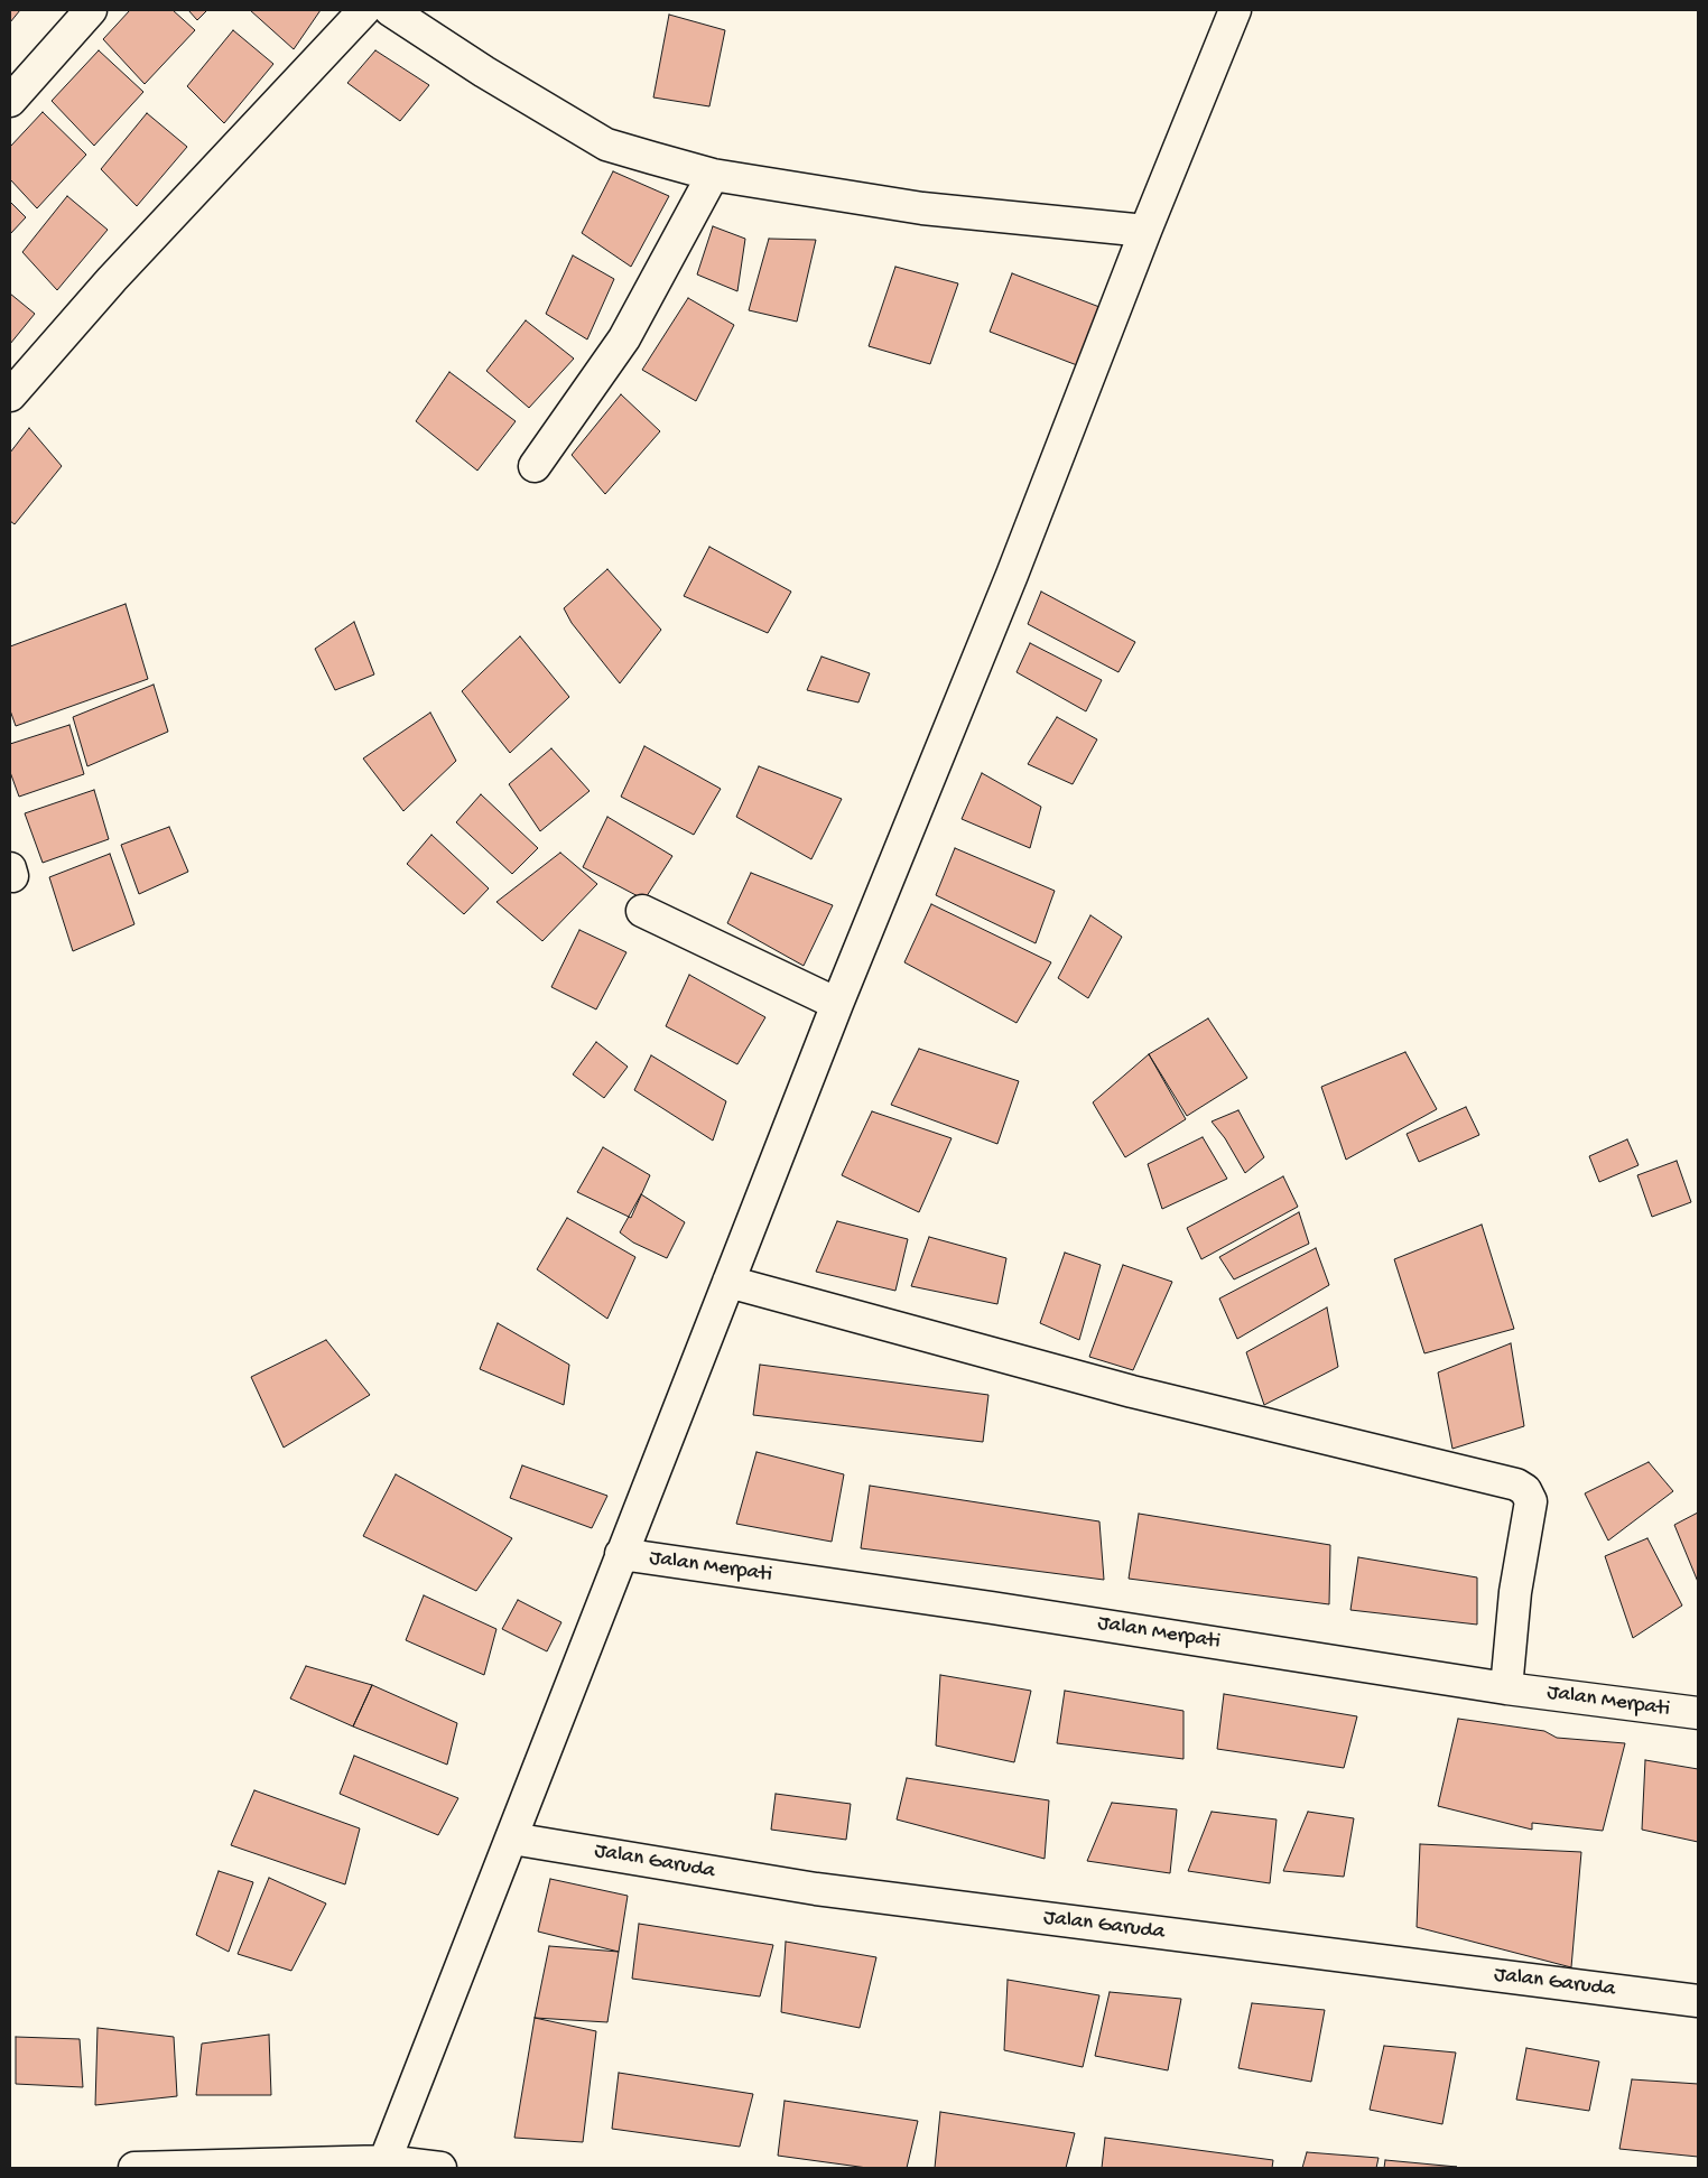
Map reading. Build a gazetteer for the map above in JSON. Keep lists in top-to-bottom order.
{
  "streets": {
    "street": ["Jalan Merpati", "Jalan Garuda"]
  }
}
